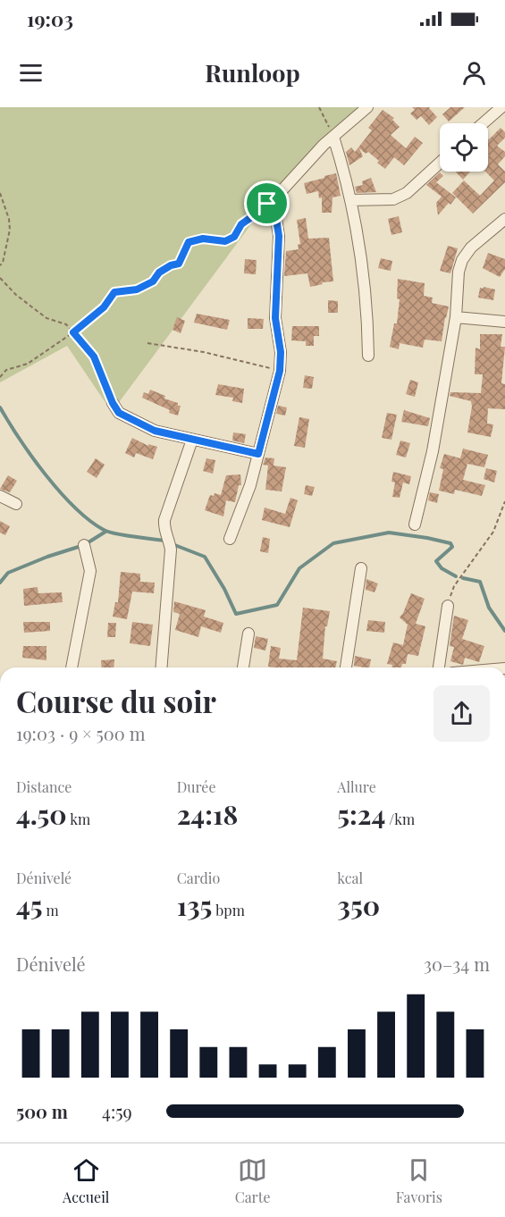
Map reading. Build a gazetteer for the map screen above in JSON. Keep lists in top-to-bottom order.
{
  "page": {
    "status": "19:03",
    "header": "Runloop",
    "heading": ["Course du soir", "19:03 · 9 × 500 m"],
    "stats": [
      ["Distance", "4.50 km"],
      ["Durée", "24:18"],
      ["Allure", "5:24 /km"],
      ["Dénivelé", "45 m"],
      ["Cardio", "135 bpm"],
      ["kcal", "350"]
    ],
    "chart": ["Dénivelé", "30–34 m"],
    "list": [
      {
        "name": "500 m",
        "note": "4:59"
      }
    ],
    "tabs": ["Accueil", "Carte", "Favoris"]
  }
}
